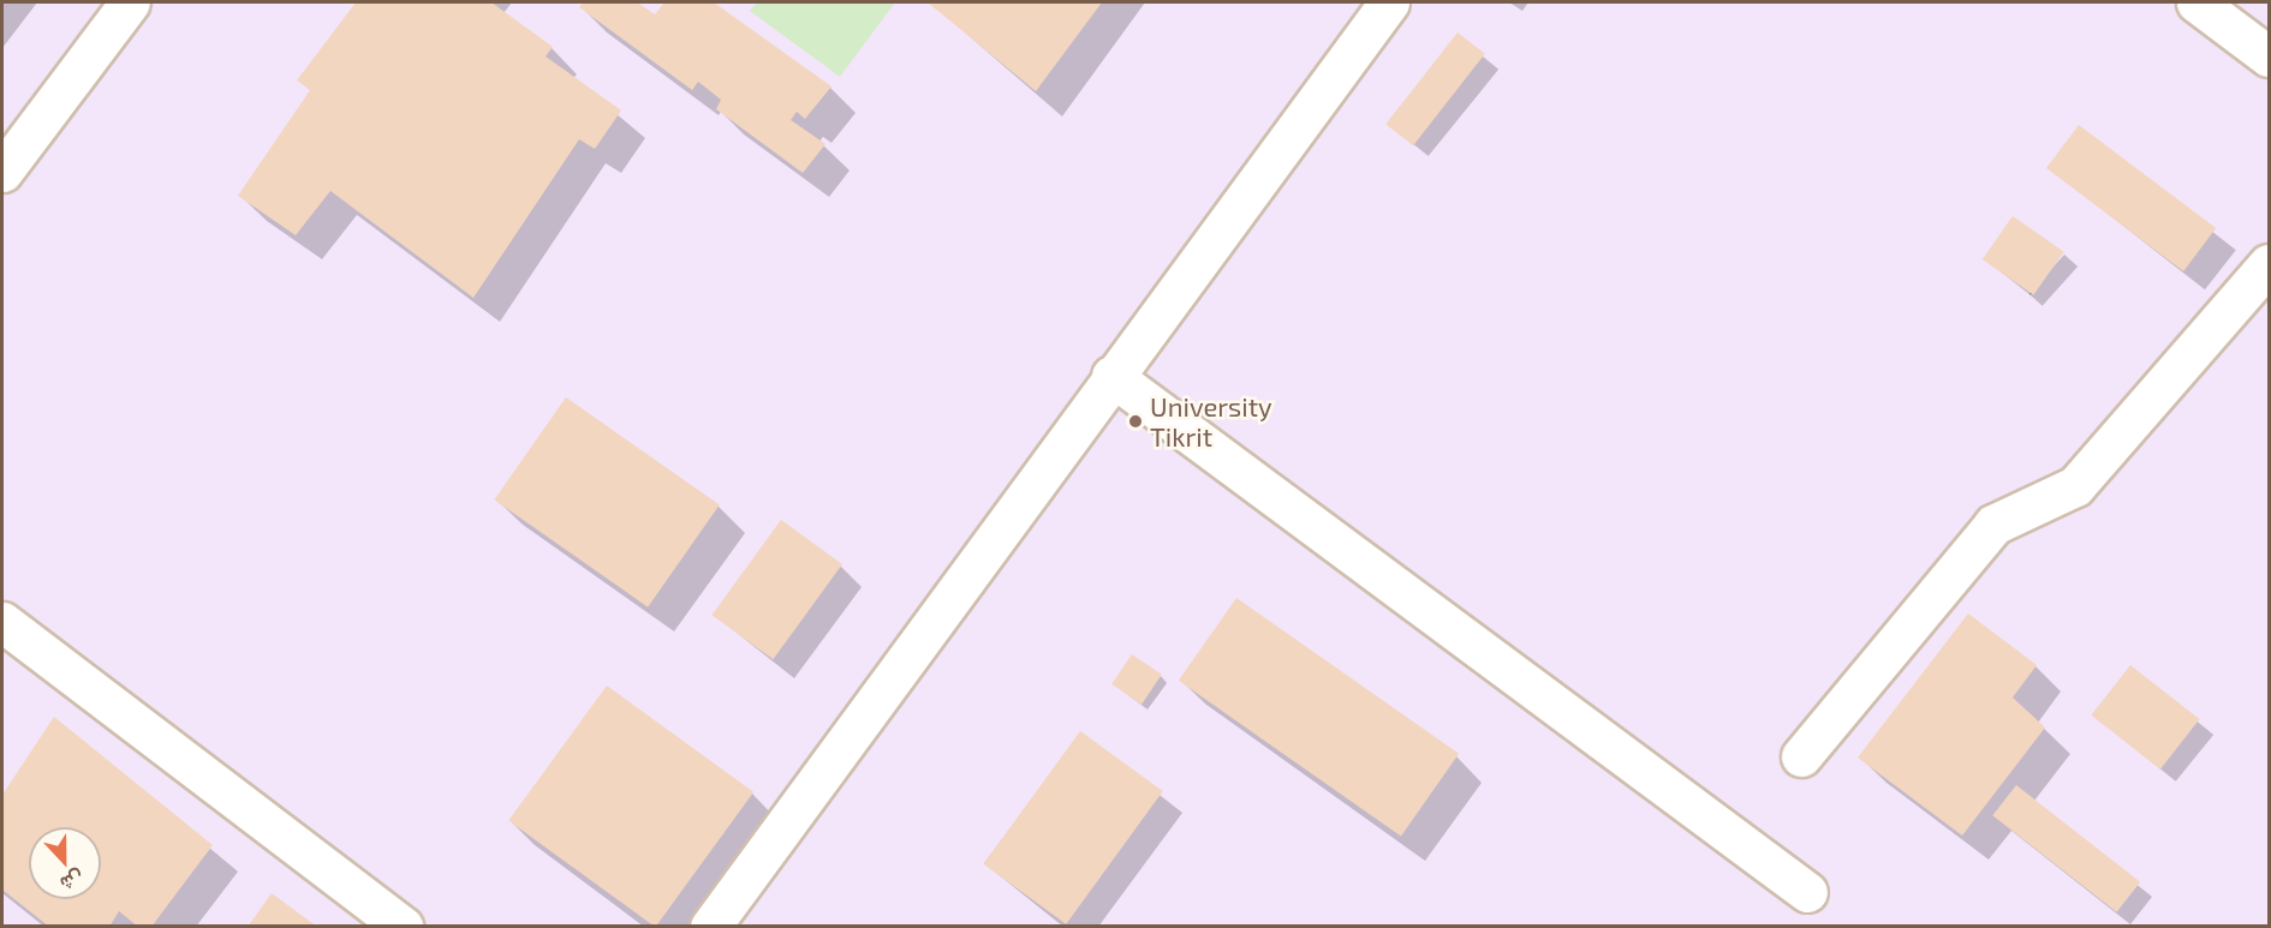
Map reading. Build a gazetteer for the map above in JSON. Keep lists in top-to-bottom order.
{
  "places": ["University Tikrit"],
  "north": "bottom"
}
